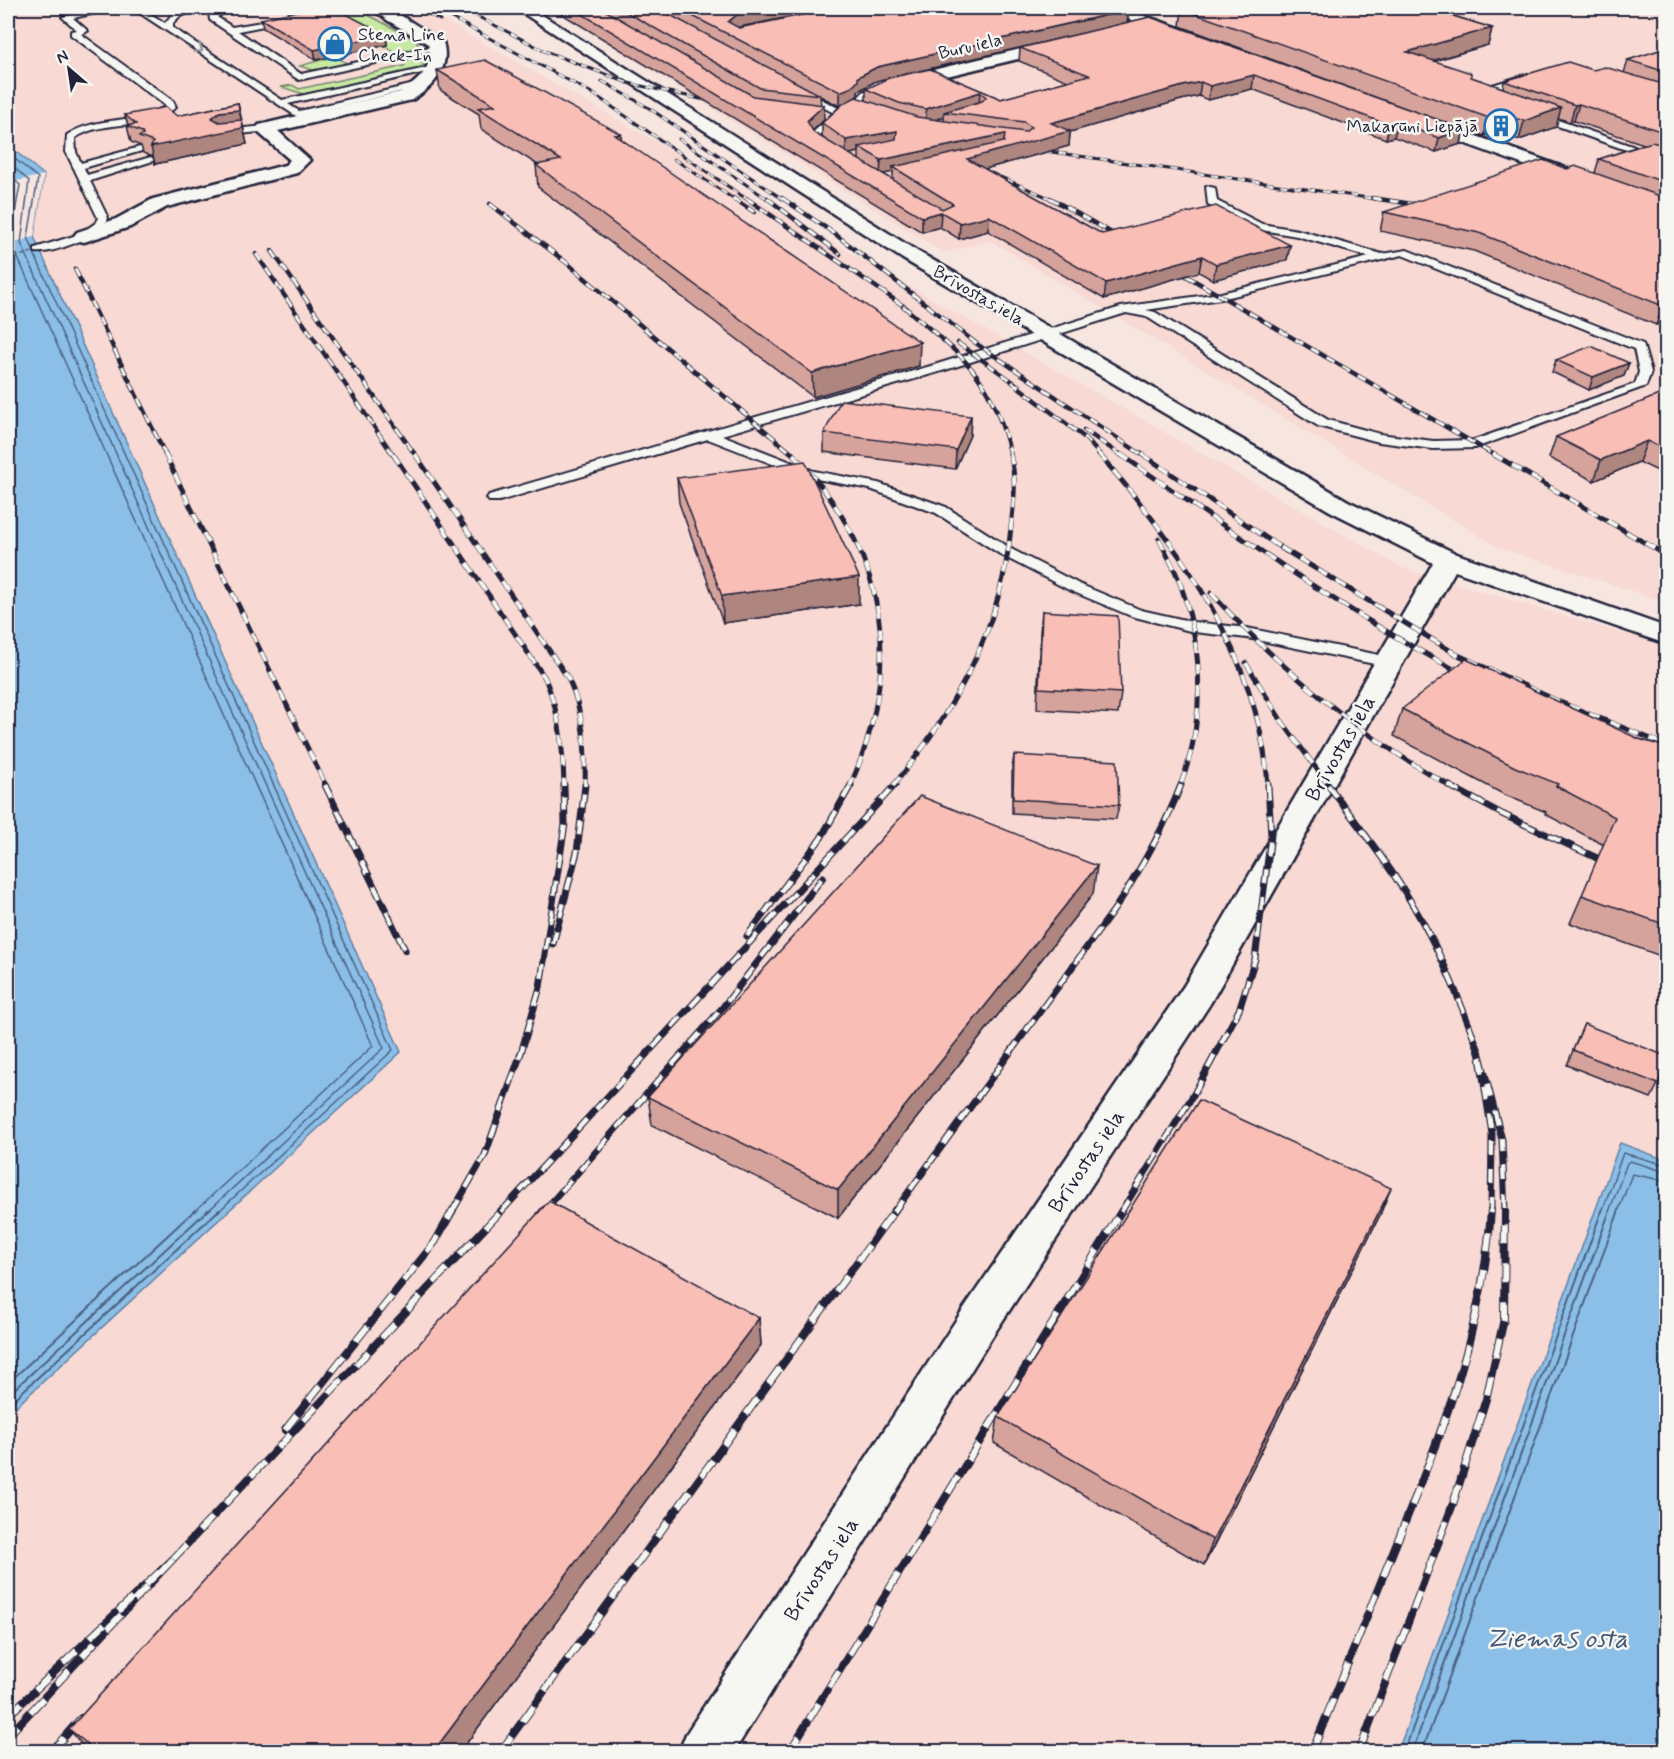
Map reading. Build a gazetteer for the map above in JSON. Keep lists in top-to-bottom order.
{
  "streets": {
    "street": ["Buru iela", "Brīvostas iela"]
  },
  "water": ["Ziemas osta"],
  "places": {
    "shop": ["Stena Line Check-In"],
    "building": ["Makarūni Liepājā"]
  },
  "north": "top left"
}
